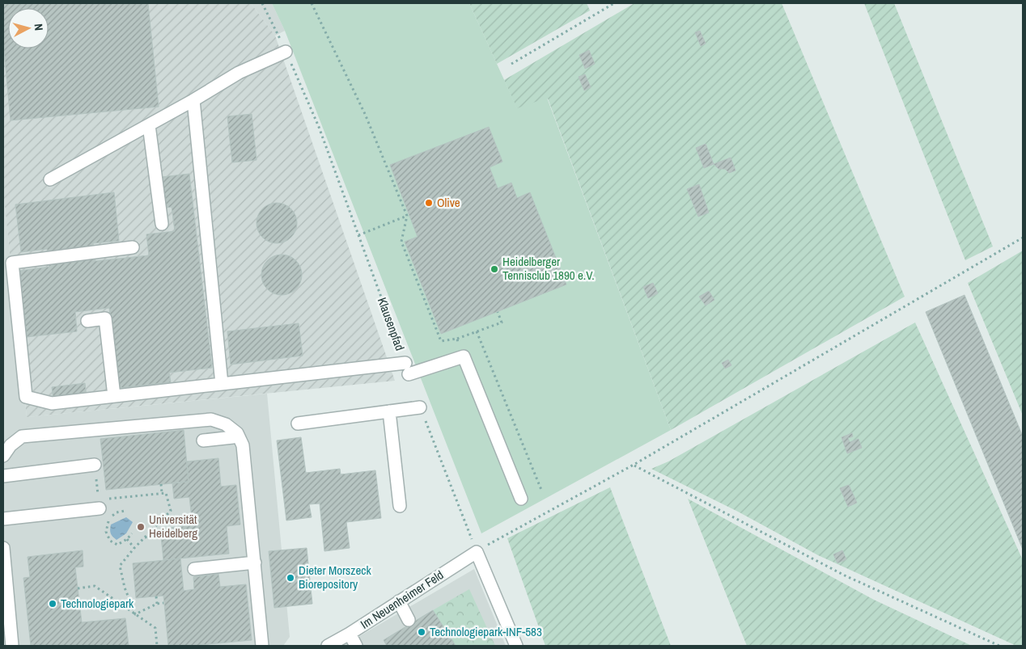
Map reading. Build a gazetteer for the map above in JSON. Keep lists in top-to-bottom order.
{
  "streets": {
    "street": ["Im Neuenheimer Feld"],
    "path": ["Klausenpfad"]
  },
  "places": [
    "Olive",
    "Heidelberger Tennisclub 1890 e.V.",
    "Universität Heidelberg",
    "Dieter Morszeck Biorepository",
    "Technologiepark",
    "Technologiepark-INF-583"
  ],
  "north": "right"
}
